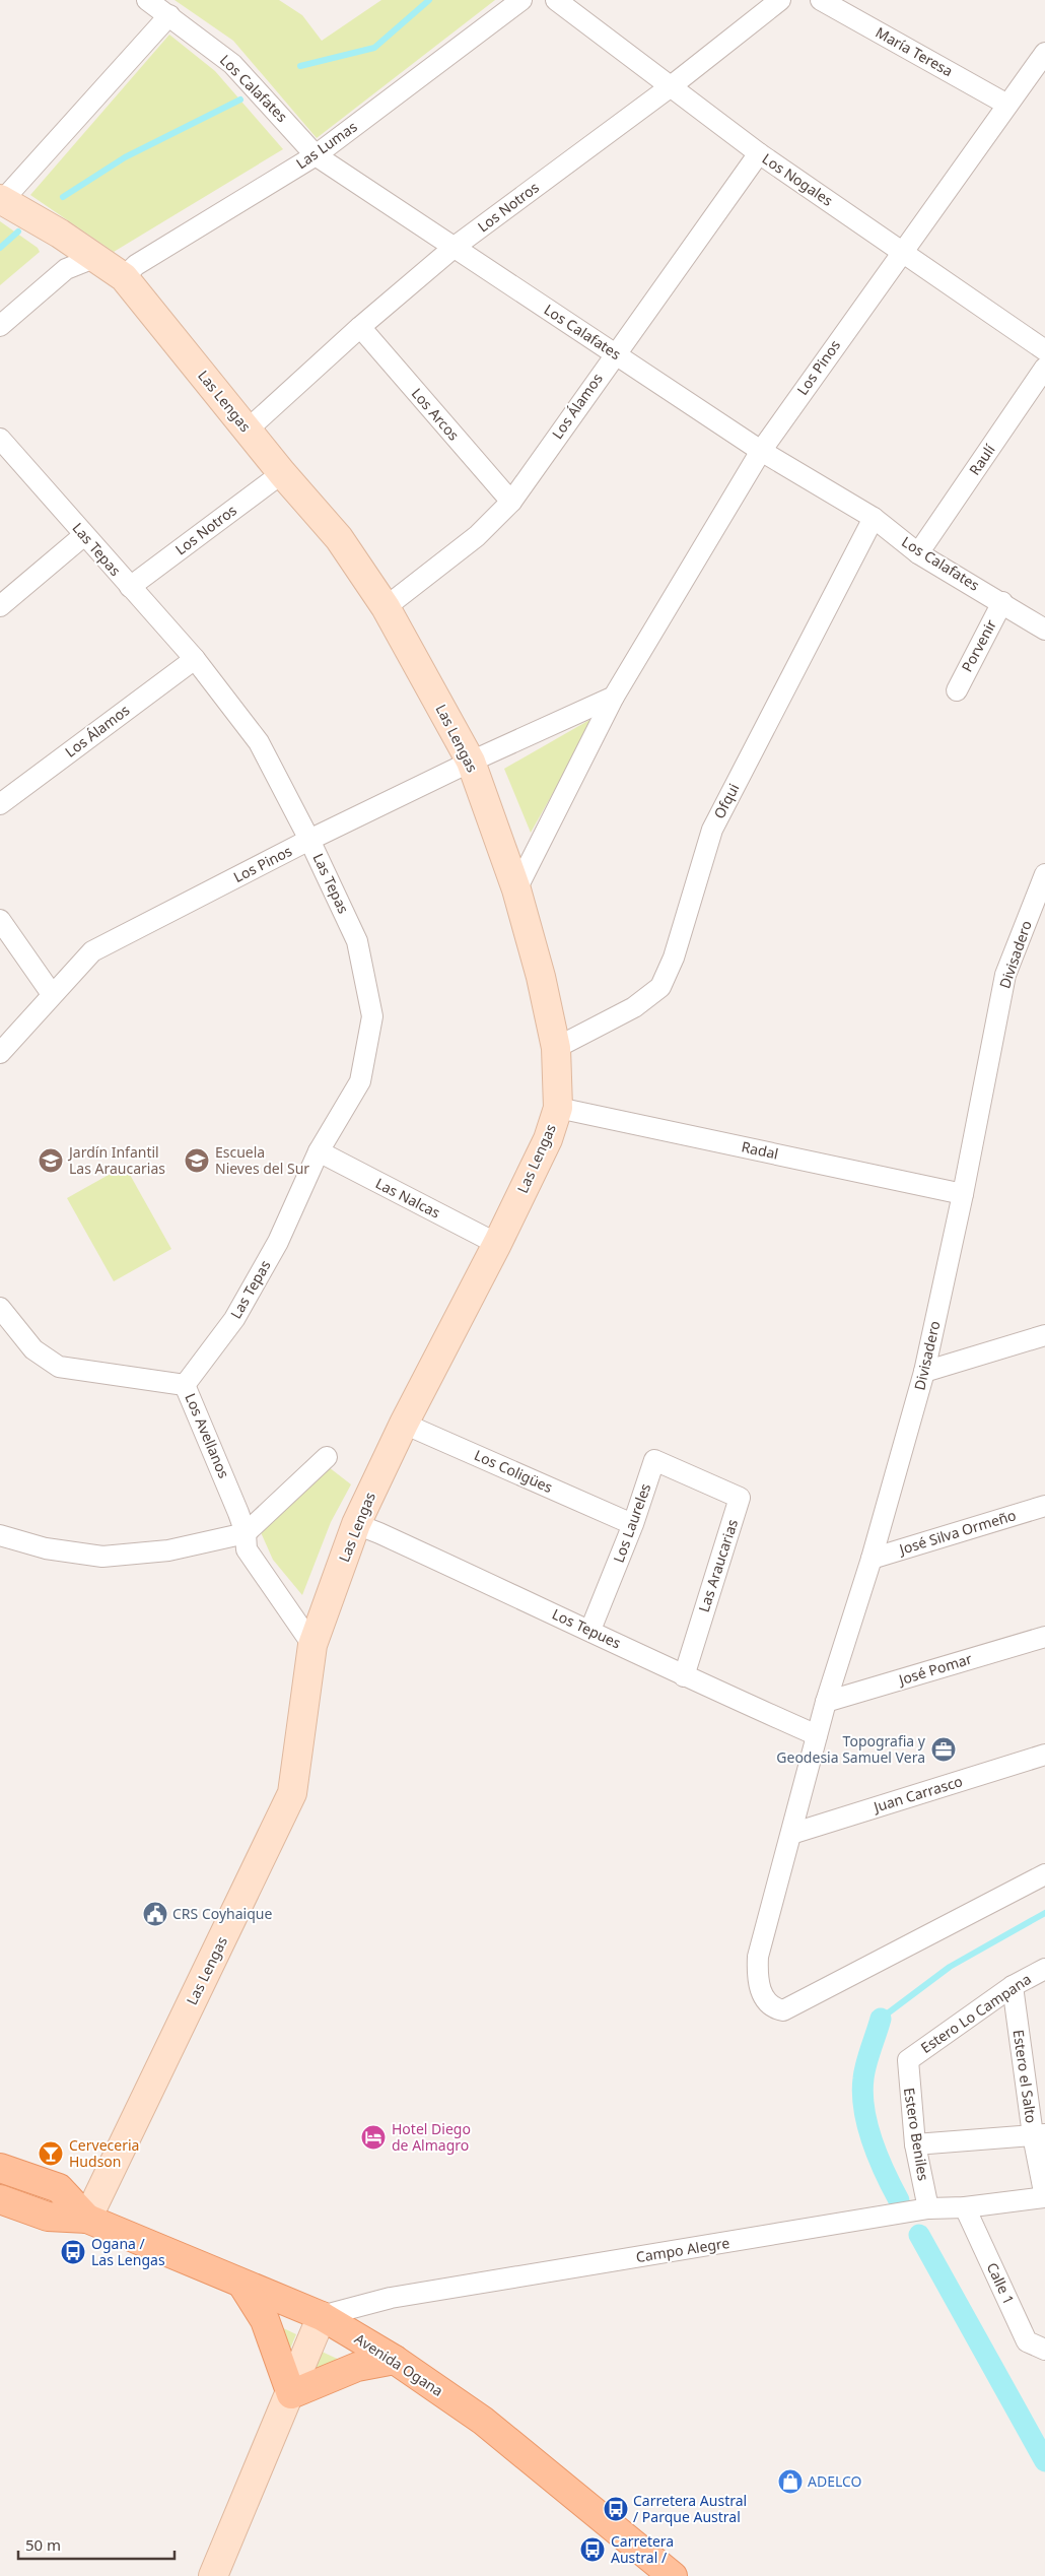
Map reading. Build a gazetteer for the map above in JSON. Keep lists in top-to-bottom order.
{
  "streets": {
    "main road": ["Avenida Ogana"],
    "street": [
      "María Teresa",
      "Los Calafates",
      "Las Lumas",
      "Los Nogales",
      "Los Notros",
      "Los Pinos",
      "Las Lengas",
      "Los Álamos",
      "Los Arcos",
      "Raulí",
      "Las Tepas",
      "Porvenir",
      "Ofqui",
      "Divisadero",
      "Radal",
      "Las Nalcas",
      "Los Avellanos",
      "Los Coligües",
      "Los Laureles",
      "José Silva Ormeño",
      "Las Araucarias",
      "Los Tepues",
      "José Pomar",
      "Juan Carrasco",
      "Estero Lo Campana",
      "Estero el Salto",
      "Estero Beniles",
      "Campo Alegre",
      "Calle 1"
    ]
  },
  "crossings": [
    ["María Teresa", "Los Pinos"],
    ["Los Calafates", "Las Lumas"],
    ["Los Calafates", "Los Notros"],
    ["Los Calafates", "Los Pinos"],
    ["Los Calafates", "Los Álamos"],
    ["Los Calafates", "Raulí"],
    ["Los Calafates", "Porvenir"],
    ["Los Calafates", "Ofqui"],
    ["Las Lumas", "Las Lengas"],
    ["Los Nogales", "Los Notros"],
    ["Los Nogales", "Los Pinos"],
    ["Los Nogales", "Los Álamos"],
    ["Los Notros", "Las Lengas"],
    ["Los Notros", "Los Arcos"],
    ["Los Notros", "Las Tepas"],
    ["Los Pinos", "Las Lengas"],
    ["Los Pinos", "Las Tepas"],
    ["Las Lengas", "Los Álamos"],
    ["Las Lengas", "Ofqui"],
    ["Las Lengas", "Radal"],
    ["Las Lengas", "Las Nalcas"],
    ["Las Lengas", "Los Avellanos"],
    ["Las Lengas", "Los Coligües"],
    ["Las Lengas", "Los Tepues"],
    ["Las Lengas", "Avenida Ogana"],
    ["Los Álamos", "Los Arcos"],
    ["Los Álamos", "Las Tepas"],
    ["Las Tepas", "Las Nalcas"],
    ["Las Tepas", "Los Avellanos"],
    ["Divisadero", "Radal"],
    ["Divisadero", "José Silva Ormeño"],
    ["Divisadero", "Los Tepues"],
    ["Divisadero", "José Pomar"],
    ["Divisadero", "Juan Carrasco"],
    ["Los Laureles", "Las Araucarias"],
    ["Los Laureles", "Los Tepues"],
    ["Las Araucarias", "Los Tepues"],
    ["Estero Lo Campana", "Estero el Salto"],
    ["Estero Lo Campana", "Estero Beniles"],
    ["Estero el Salto", "Campo Alegre"],
    ["Estero Beniles", "Campo Alegre"],
    ["Campo Alegre", "Calle 1"],
    ["Campo Alegre", "Avenida Ogana"]
  ],
  "places": {
    "school or university": ["Jardín Infantil Las Araucarias", "Escuela Nieves del Sur"],
    "office": ["Topografia y Geodesia Samuel Vera"],
    "public building": ["CRS Coyhaique"],
    "hotel": ["Hotel Diego de Almagro"],
    "bar": ["Cerveceria Hudson"],
    "bus stop": ["Ogana / Las Lengas", "Carretera Austral / Parque Austral", "Carretera Austral /"],
    "shop": ["ADELCO"]
  },
  "scale_bar": "50 m"
}
